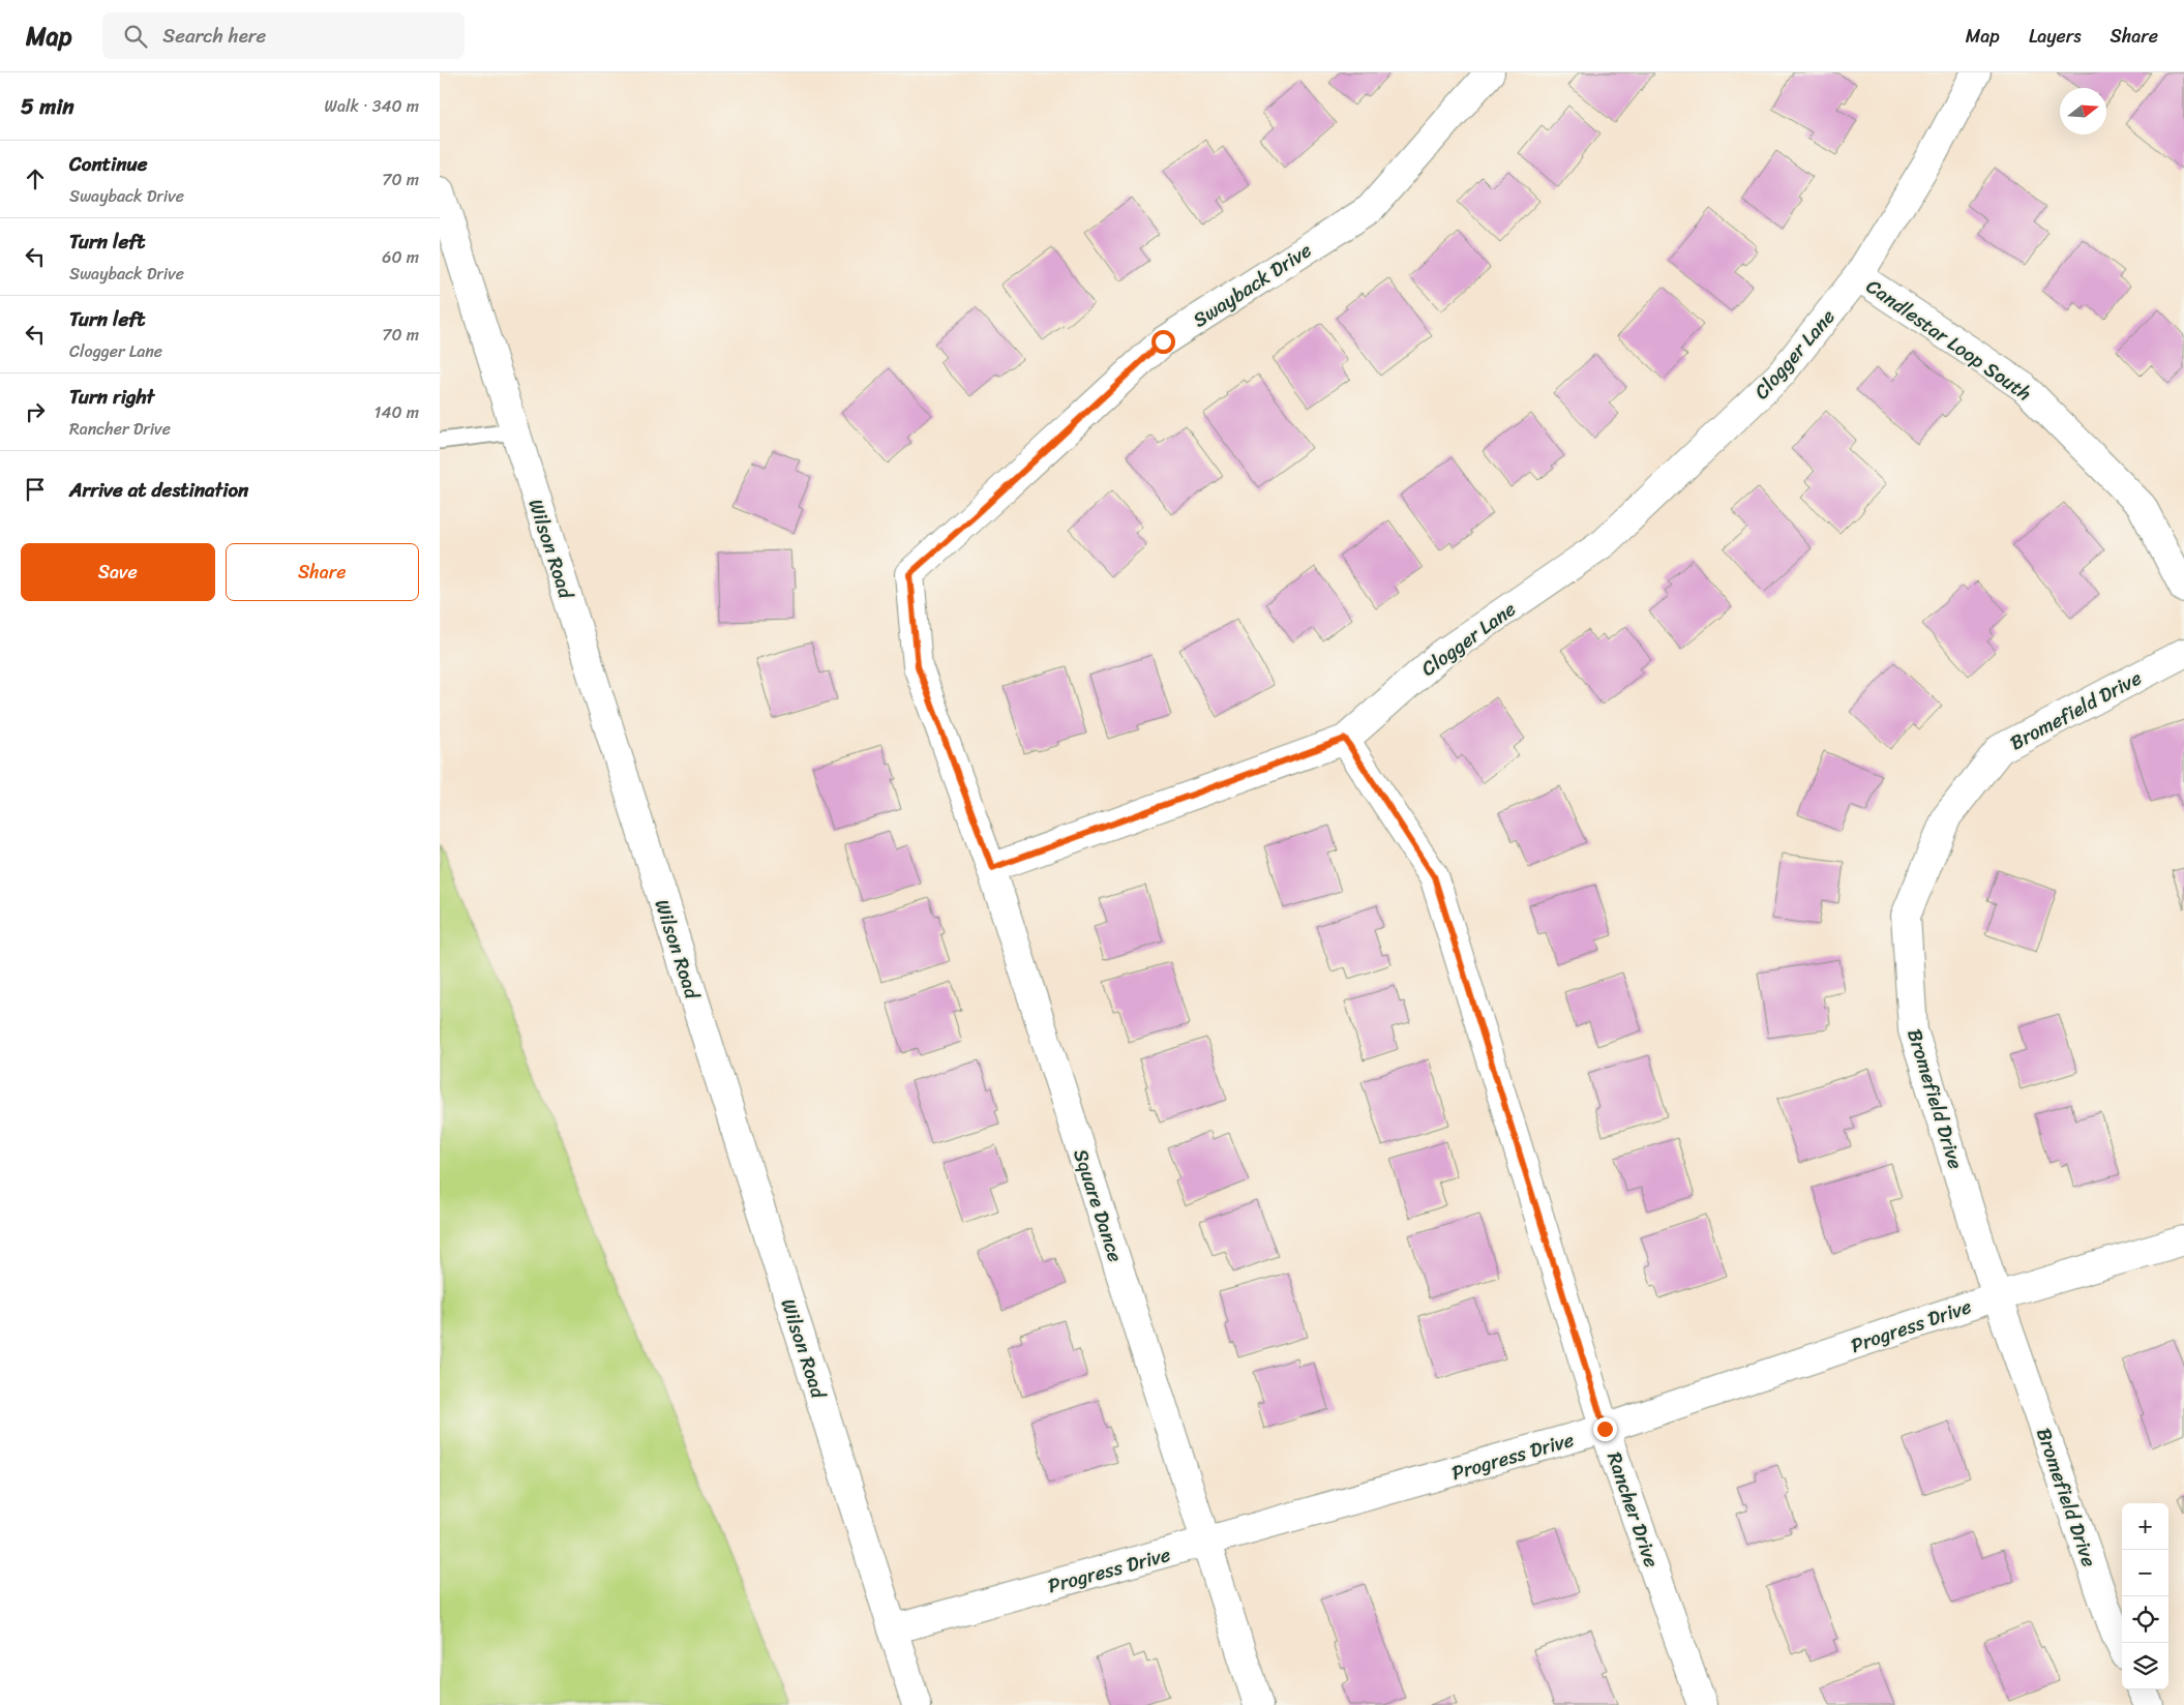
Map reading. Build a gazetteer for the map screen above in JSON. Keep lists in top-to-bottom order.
{
  "streets": {
    "street": [
      "Swayback Drive",
      "Candlestar Loop South",
      "Clogger Lane",
      "Wilson Road",
      "Bromefield Drive",
      "Square Dance",
      "Progress Drive",
      "Rancher Drive"
    ]
  },
  "crossings": [
    ["Swayback Drive", "Clogger Lane"],
    ["Swayback Drive", "Square Dance"],
    ["Candlestar Loop South", "Clogger Lane"],
    ["Clogger Lane", "Square Dance"],
    ["Clogger Lane", "Rancher Drive"],
    ["Wilson Road", "Progress Drive"],
    ["Bromefield Drive", "Progress Drive"],
    ["Square Dance", "Progress Drive"],
    ["Progress Drive", "Rancher Drive"]
  ],
  "north": "right",
  "page": {
    "header": "Map",
    "search": "Search here",
    "nav": ["Map", "Layers", "Share"],
    "heading": ["5 min", "Walk · 340 m"],
    "list": [
      ["Continue", "Swayback Drive", "70 m"],
      ["Turn left", "Swayback Drive", "60 m"],
      ["Turn left", "Clogger Lane", "70 m"],
      ["Turn right", "Rancher Drive", "140 m"],
      "Arrive at destination"
    ],
    "buttons": ["Save", "Share"],
    "map_buttons": ["+", "−"]
  }
}
